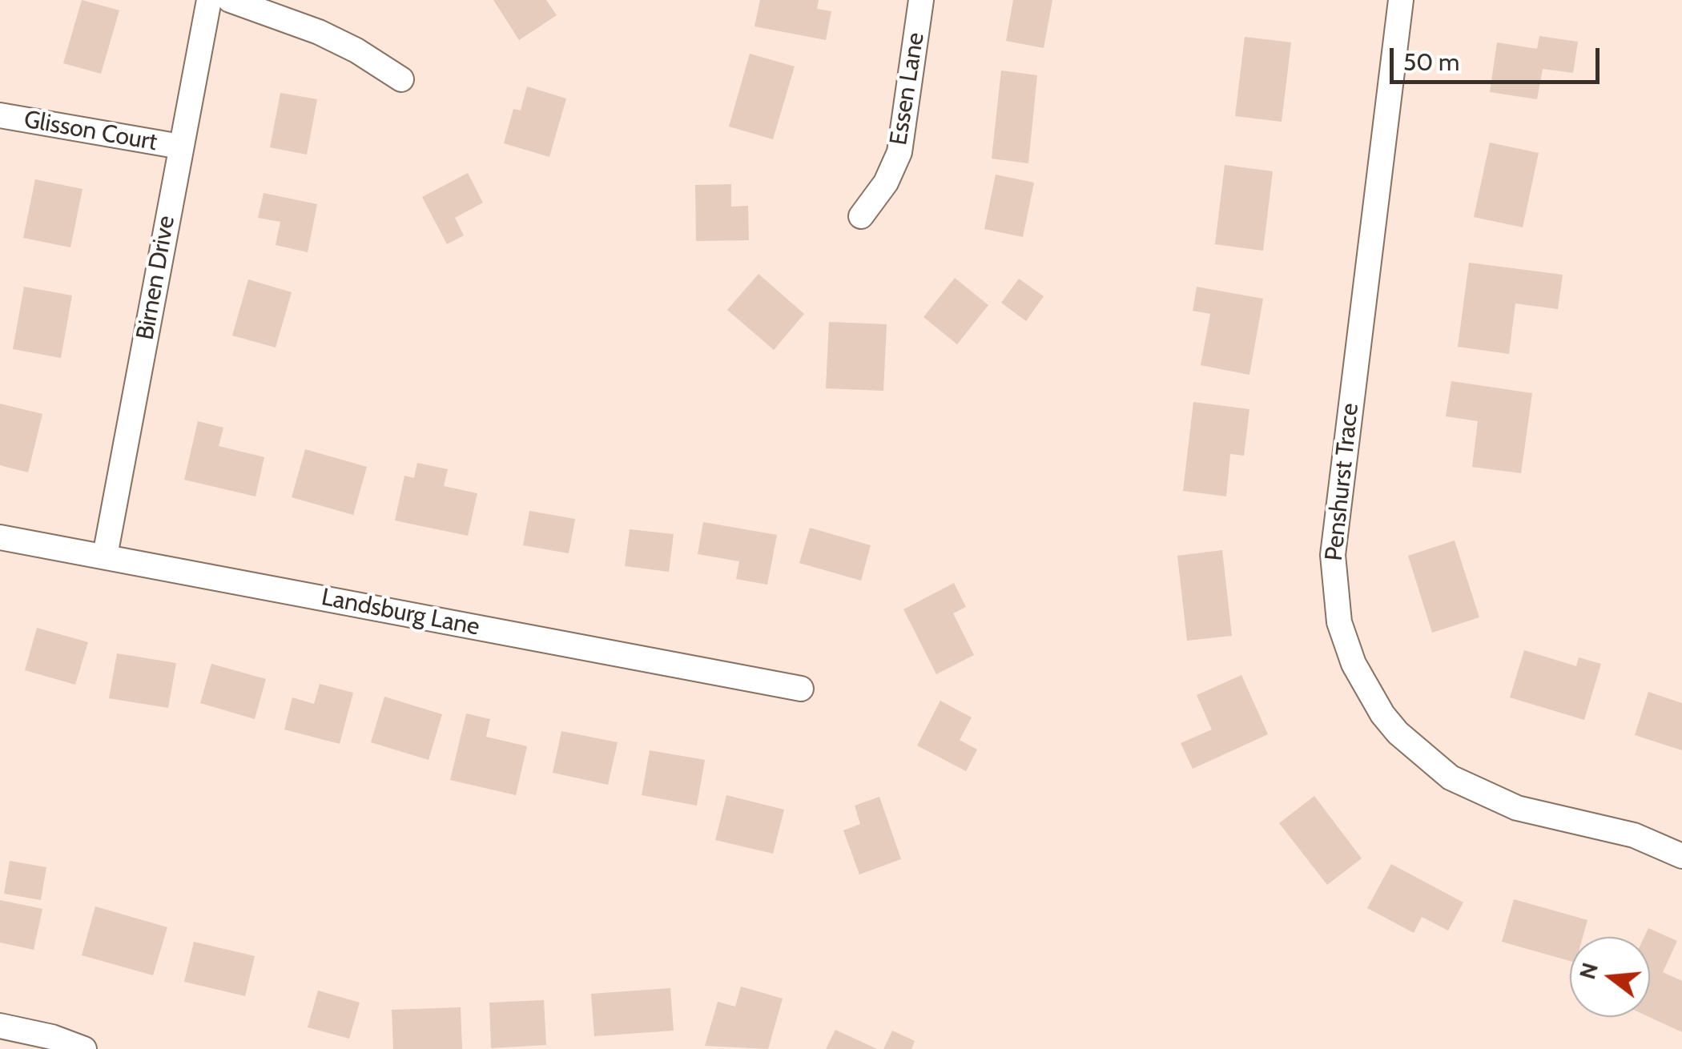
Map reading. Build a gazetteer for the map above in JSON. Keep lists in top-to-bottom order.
{
  "streets": {
    "street": [
      "Essen Lane",
      "Glisson Court",
      "Birnen Drive",
      "Penshurst Trace",
      "Landsburg Lane"
    ]
  },
  "crossings": [
    ["Glisson Court", "Birnen Drive"],
    ["Birnen Drive", "Landsburg Lane"]
  ],
  "scale_bar": "50 m",
  "north": "left"
}
